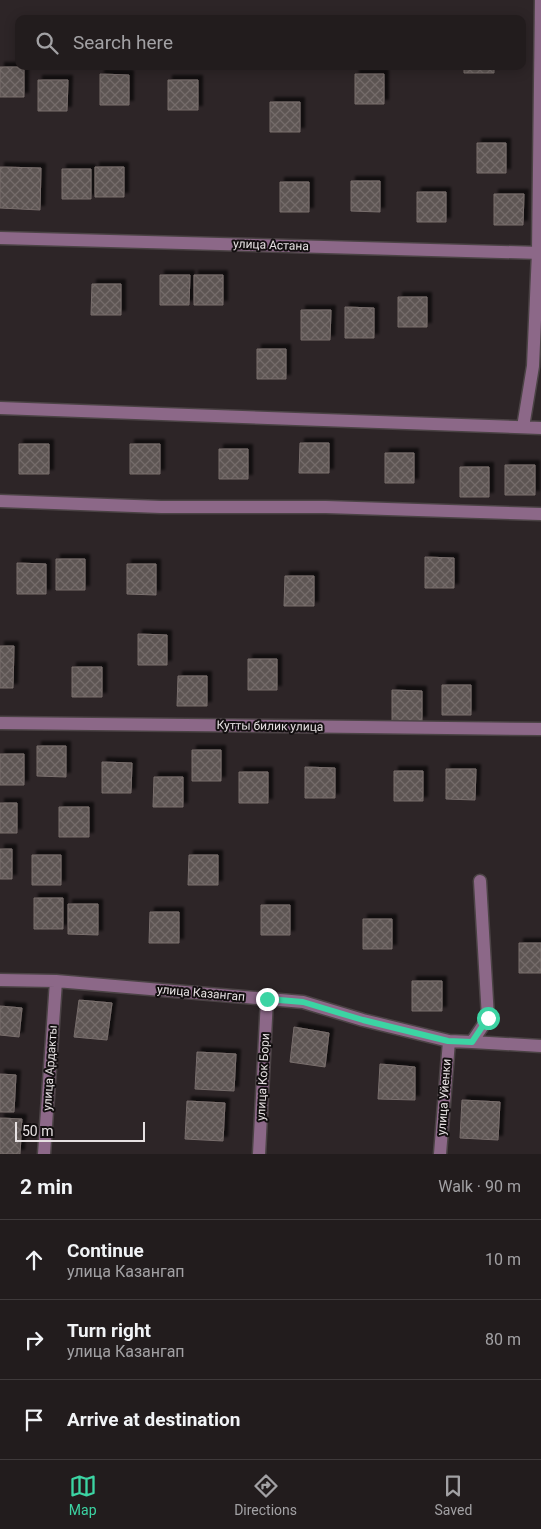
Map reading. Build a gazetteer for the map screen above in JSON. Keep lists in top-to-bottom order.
{
  "streets": {
    "street": [
      "улица Астана",
      "Кутты билик улица",
      "улица Казангап",
      "улица Ардакты",
      "улица Кок Бори",
      "улица Уйенки"
    ]
  },
  "crossings": [
    ["улица Казангап", "улица Ардакты"],
    ["улица Казангап", "улица Кок Бори"],
    ["улица Казангап", "улица Уйенки"]
  ],
  "scale_bar": "50 m",
  "page": {
    "search": "Search here",
    "scale": "50 m",
    "heading": ["2 min", "Walk · 90 m"],
    "list": [
      ["Continue", "улица Казангап", "10 m"],
      ["Turn right", "улица Казангап", "80 m"],
      "Arrive at destination"
    ],
    "nav": ["Map", "Directions", "Saved"]
  }
}
